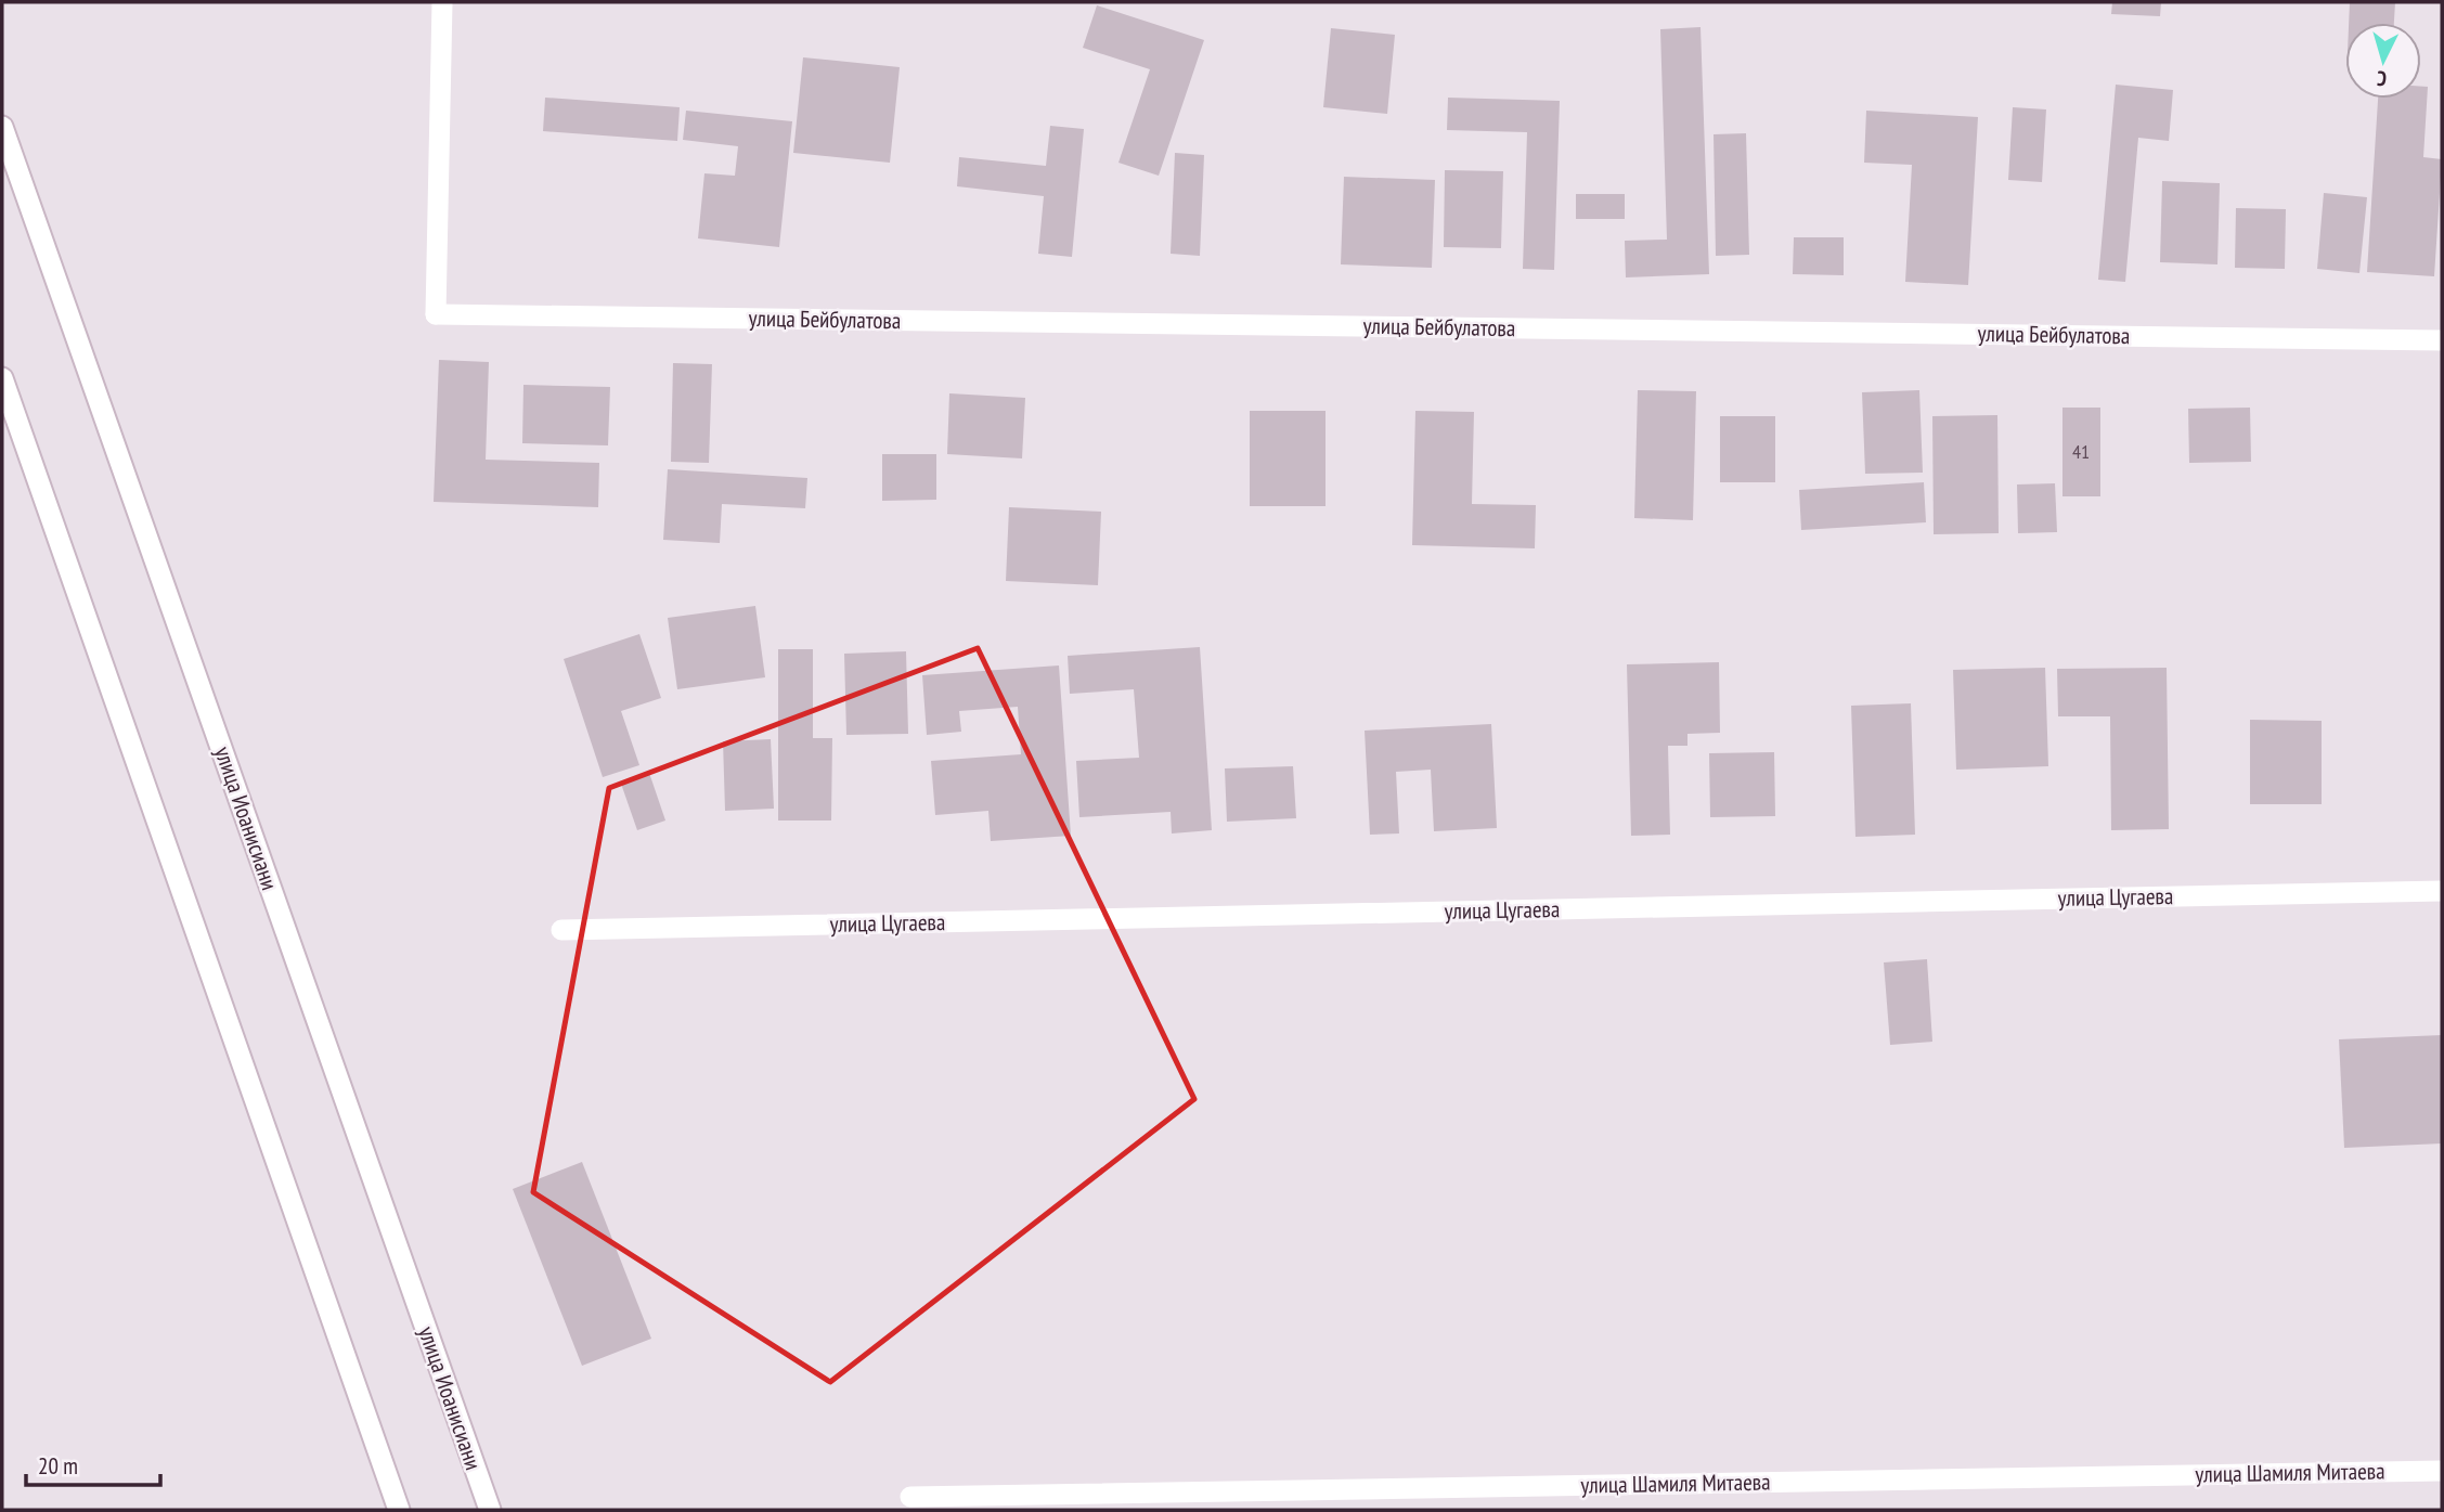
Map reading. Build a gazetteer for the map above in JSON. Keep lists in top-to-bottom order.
{
  "streets": {
    "street": [
      "улица Бейбулатова",
      "улица Иоанисиани",
      "улица Цугаева",
      "улица Шамиля Митаева"
    ]
  },
  "house_numbers": ["41"],
  "scale_bar": "20 m",
  "north": "bottom"
}
